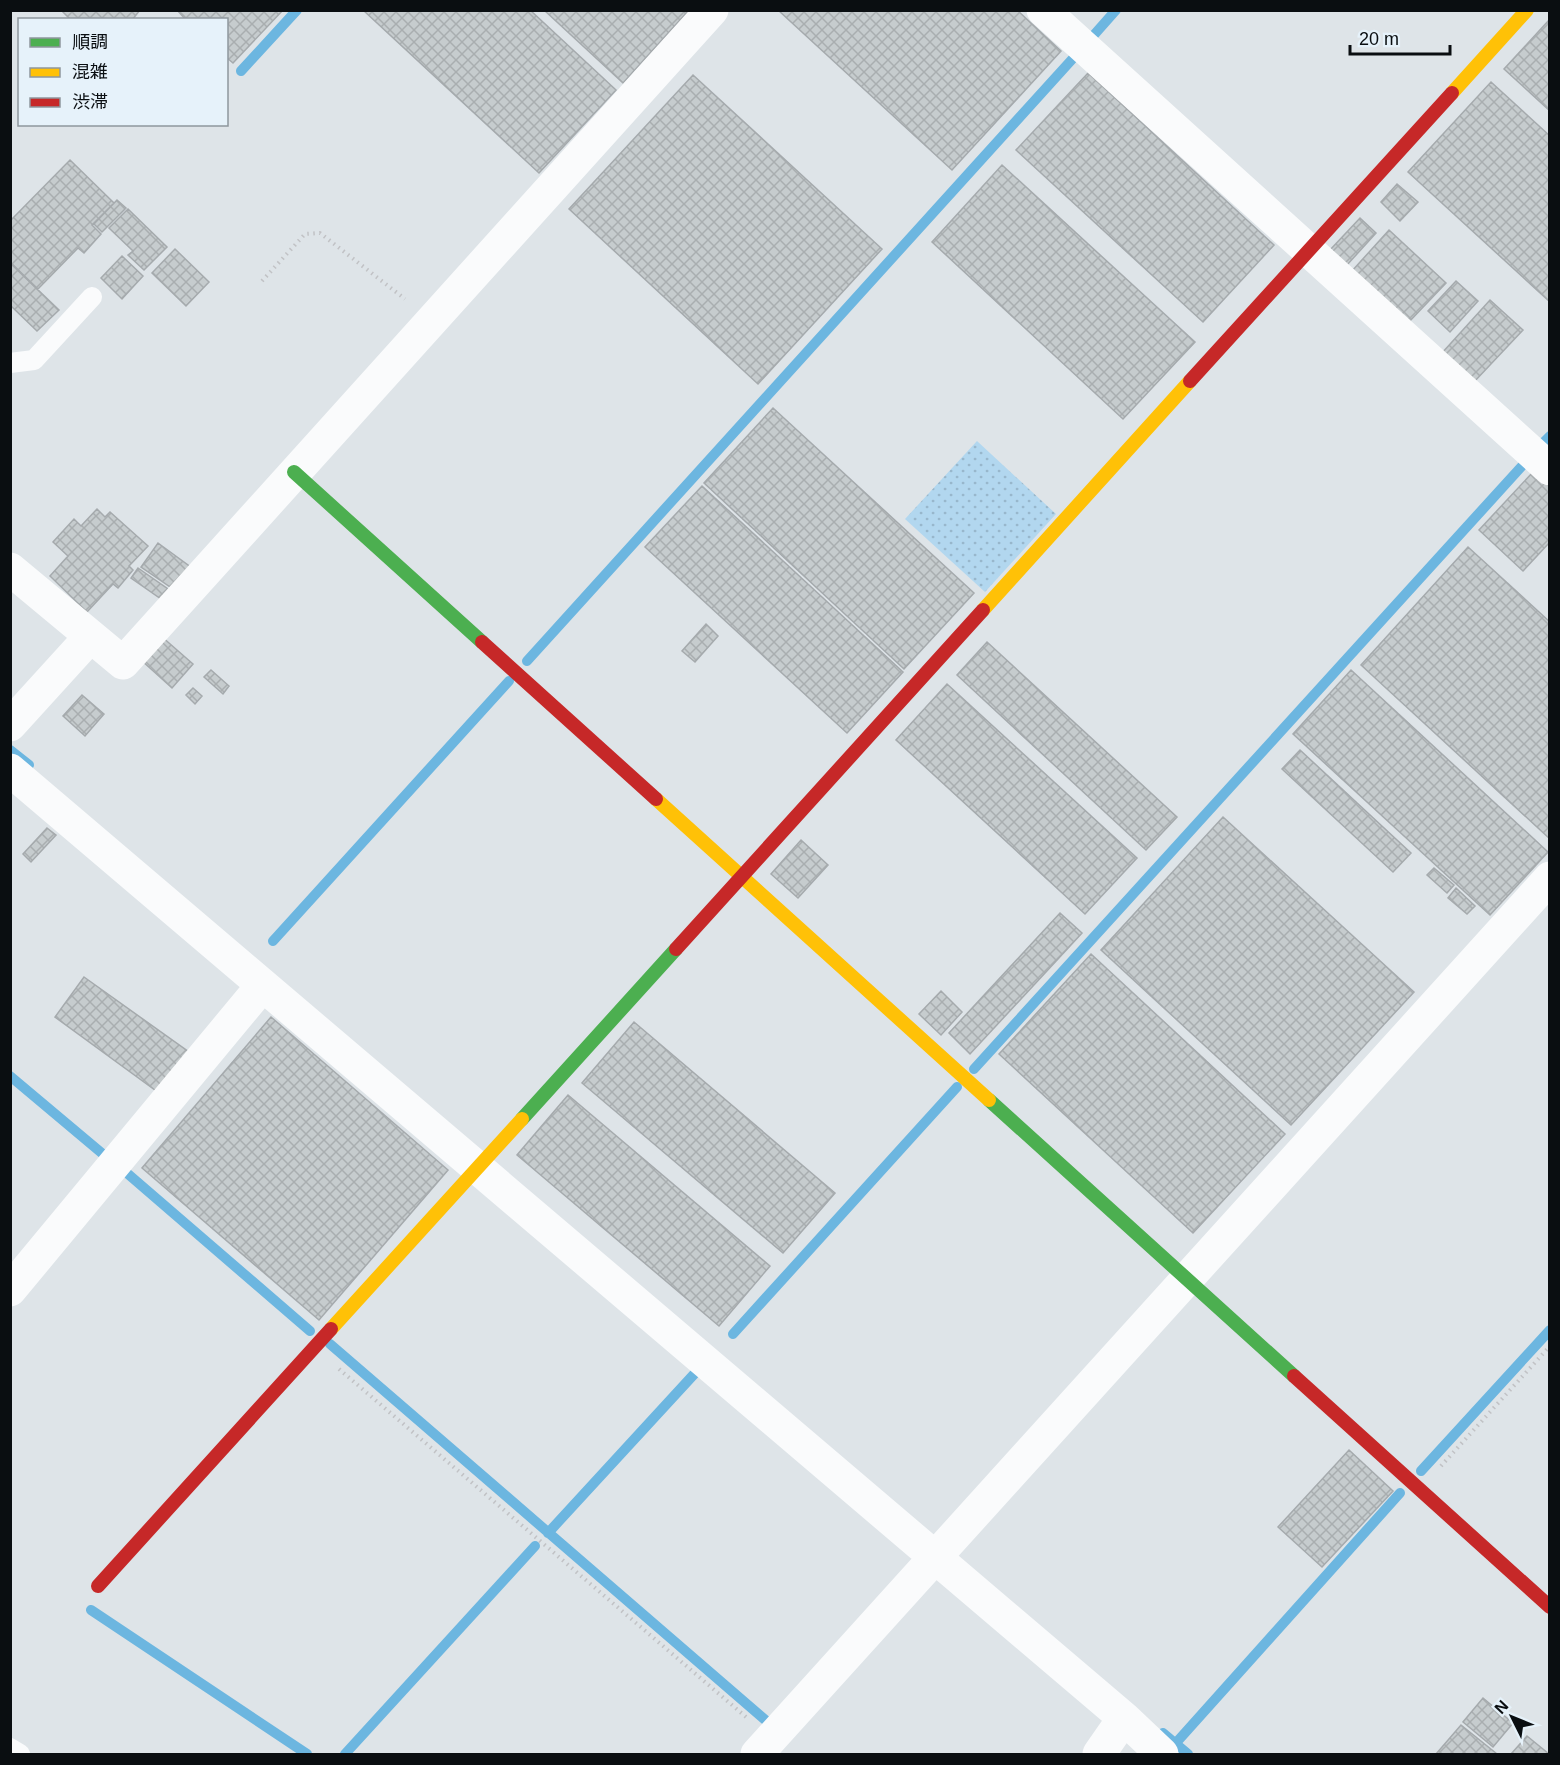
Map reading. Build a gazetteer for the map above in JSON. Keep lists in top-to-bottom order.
{
  "legend": ["順調", "混雑", "渋滞"],
  "scale_bar": "20 m",
  "north": "top left"
}
